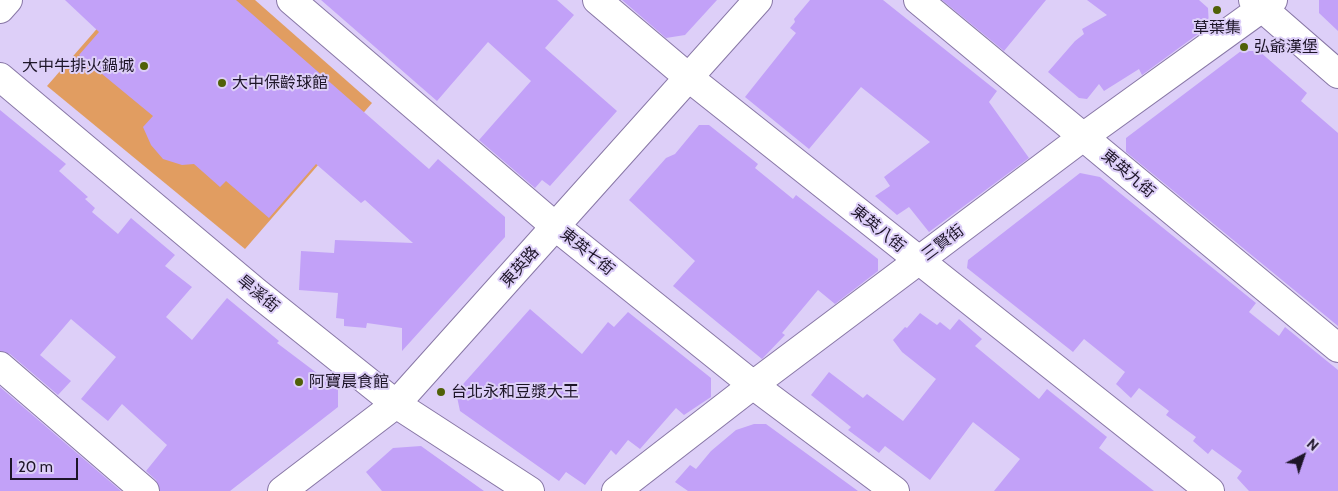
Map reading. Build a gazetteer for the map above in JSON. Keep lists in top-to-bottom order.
{
  "streets": {
    "street": [
      "東英九街",
      "東英八街",
      "三賢街",
      "東英七街",
      "東英路",
      "旱溪街"
    ]
  },
  "crossings": [
    ["東英九街", "三賢街"],
    ["東英八街", "三賢街"],
    ["東英八街", "東英路"],
    ["三賢街", "東英七街"],
    ["東英七街", "東英路"],
    ["東英路", "旱溪街"]
  ],
  "places": [
    "草葉集",
    "弘爺漢堡",
    "大中牛排火鍋城",
    "大中保齡球館",
    "阿寶晨食館",
    "台北永和豆漿大王"
  ],
  "scale_bar": "20 m",
  "north": "top right"
}
